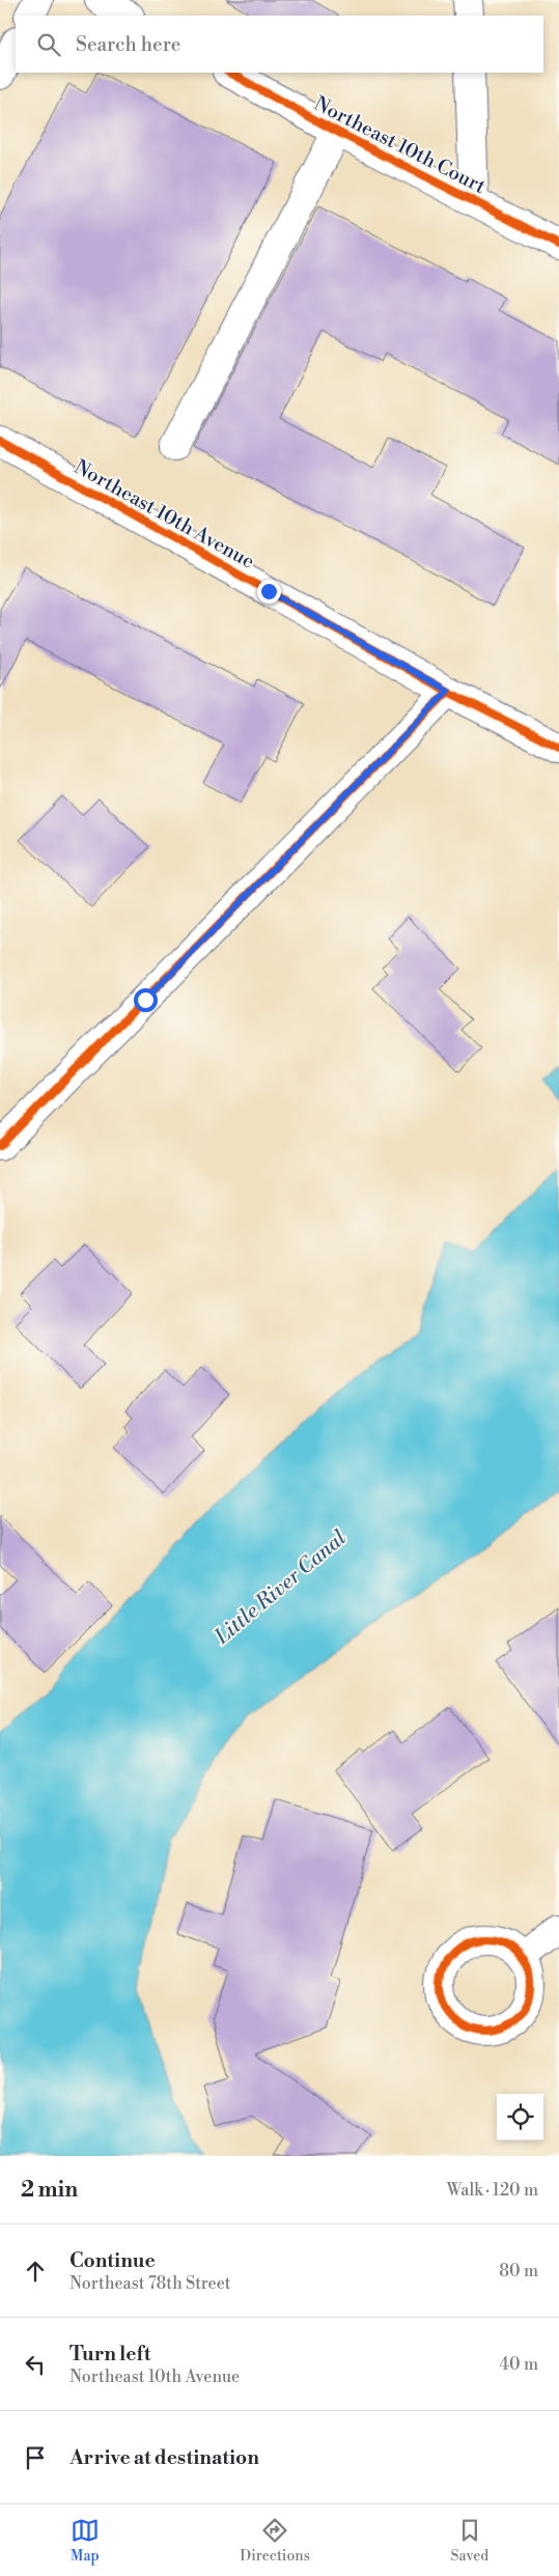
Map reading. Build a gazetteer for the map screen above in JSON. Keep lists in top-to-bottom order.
{
  "streets": {
    "street": ["Northeast 10th Court", "Northeast 10th Avenue"]
  },
  "water": ["Little River Canal"],
  "page": {
    "search": "Search here",
    "heading": ["2 min", "Walk · 120 m"],
    "list": [
      ["Continue", "Northeast 78th Street", "80 m"],
      ["Turn left", "Northeast 10th Avenue", "40 m"],
      "Arrive at destination"
    ],
    "nav": ["Map", "Directions", "Saved"]
  }
}
